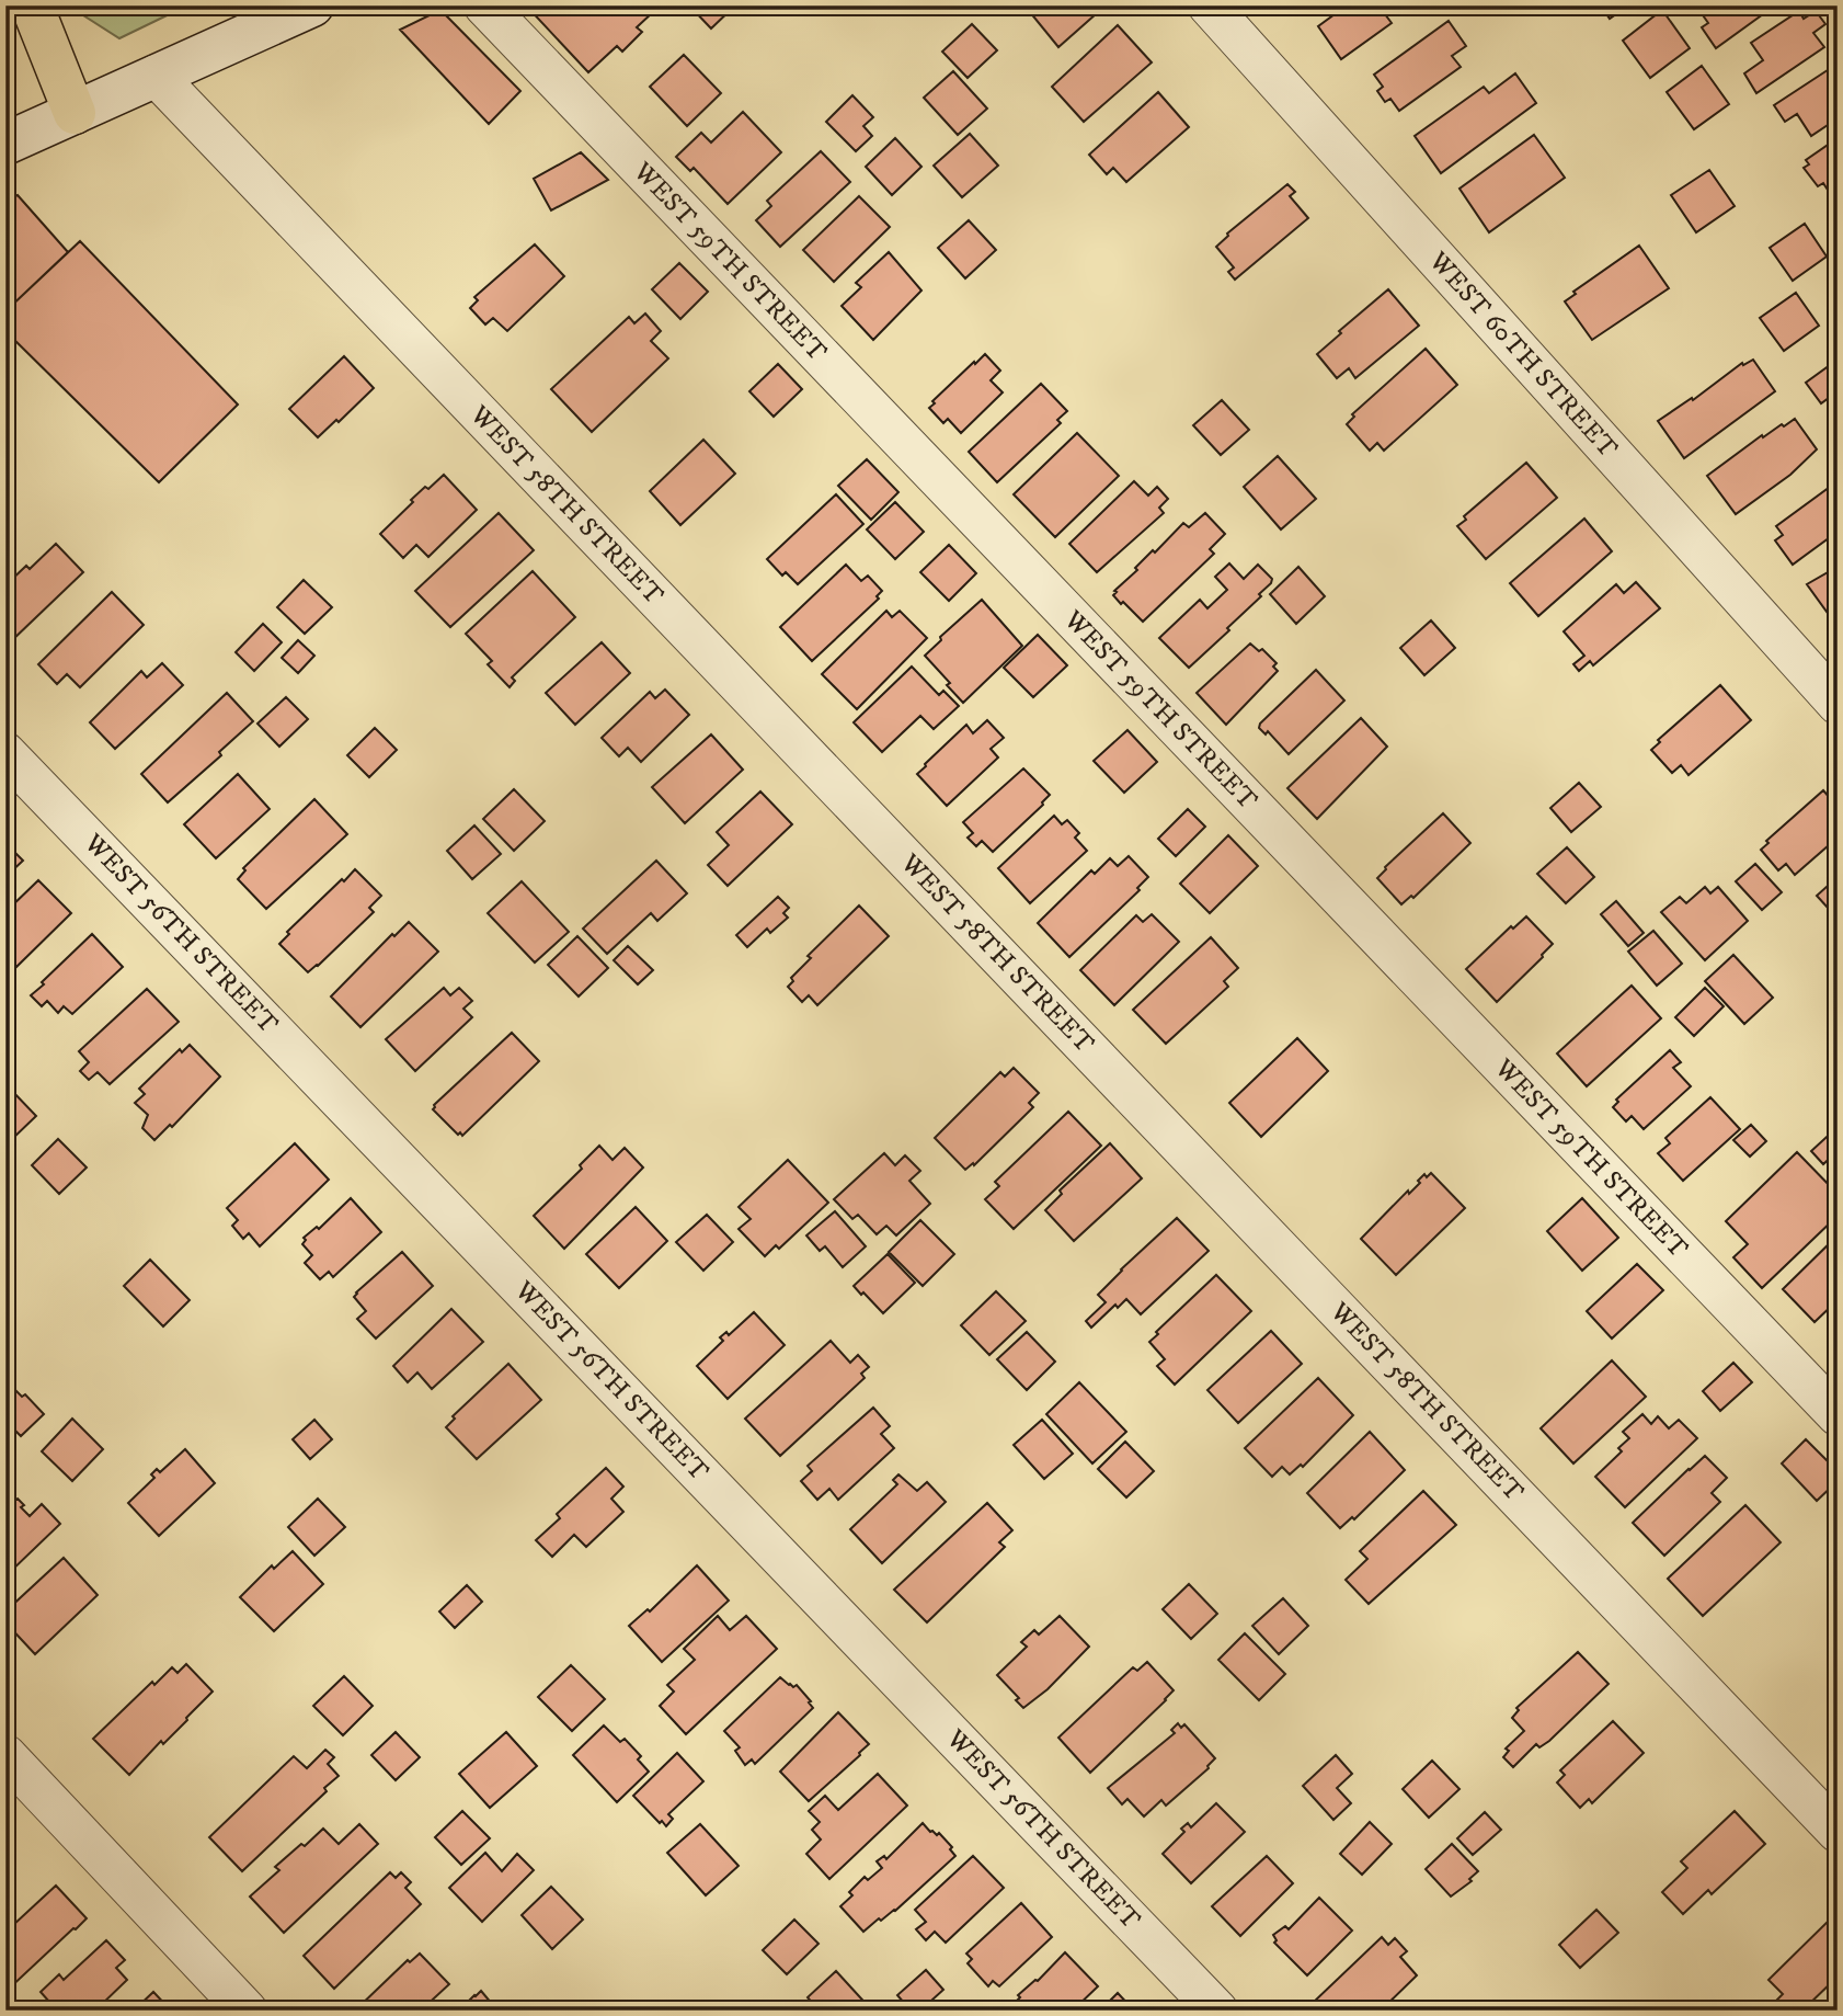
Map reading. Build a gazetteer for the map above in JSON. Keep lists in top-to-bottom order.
{
  "streets": {
    "street": [
      "WEST 59TH STREET",
      "WEST 60TH STREET",
      "WEST 58TH STREET",
      "WEST 56TH STREET"
    ]
  }
}
